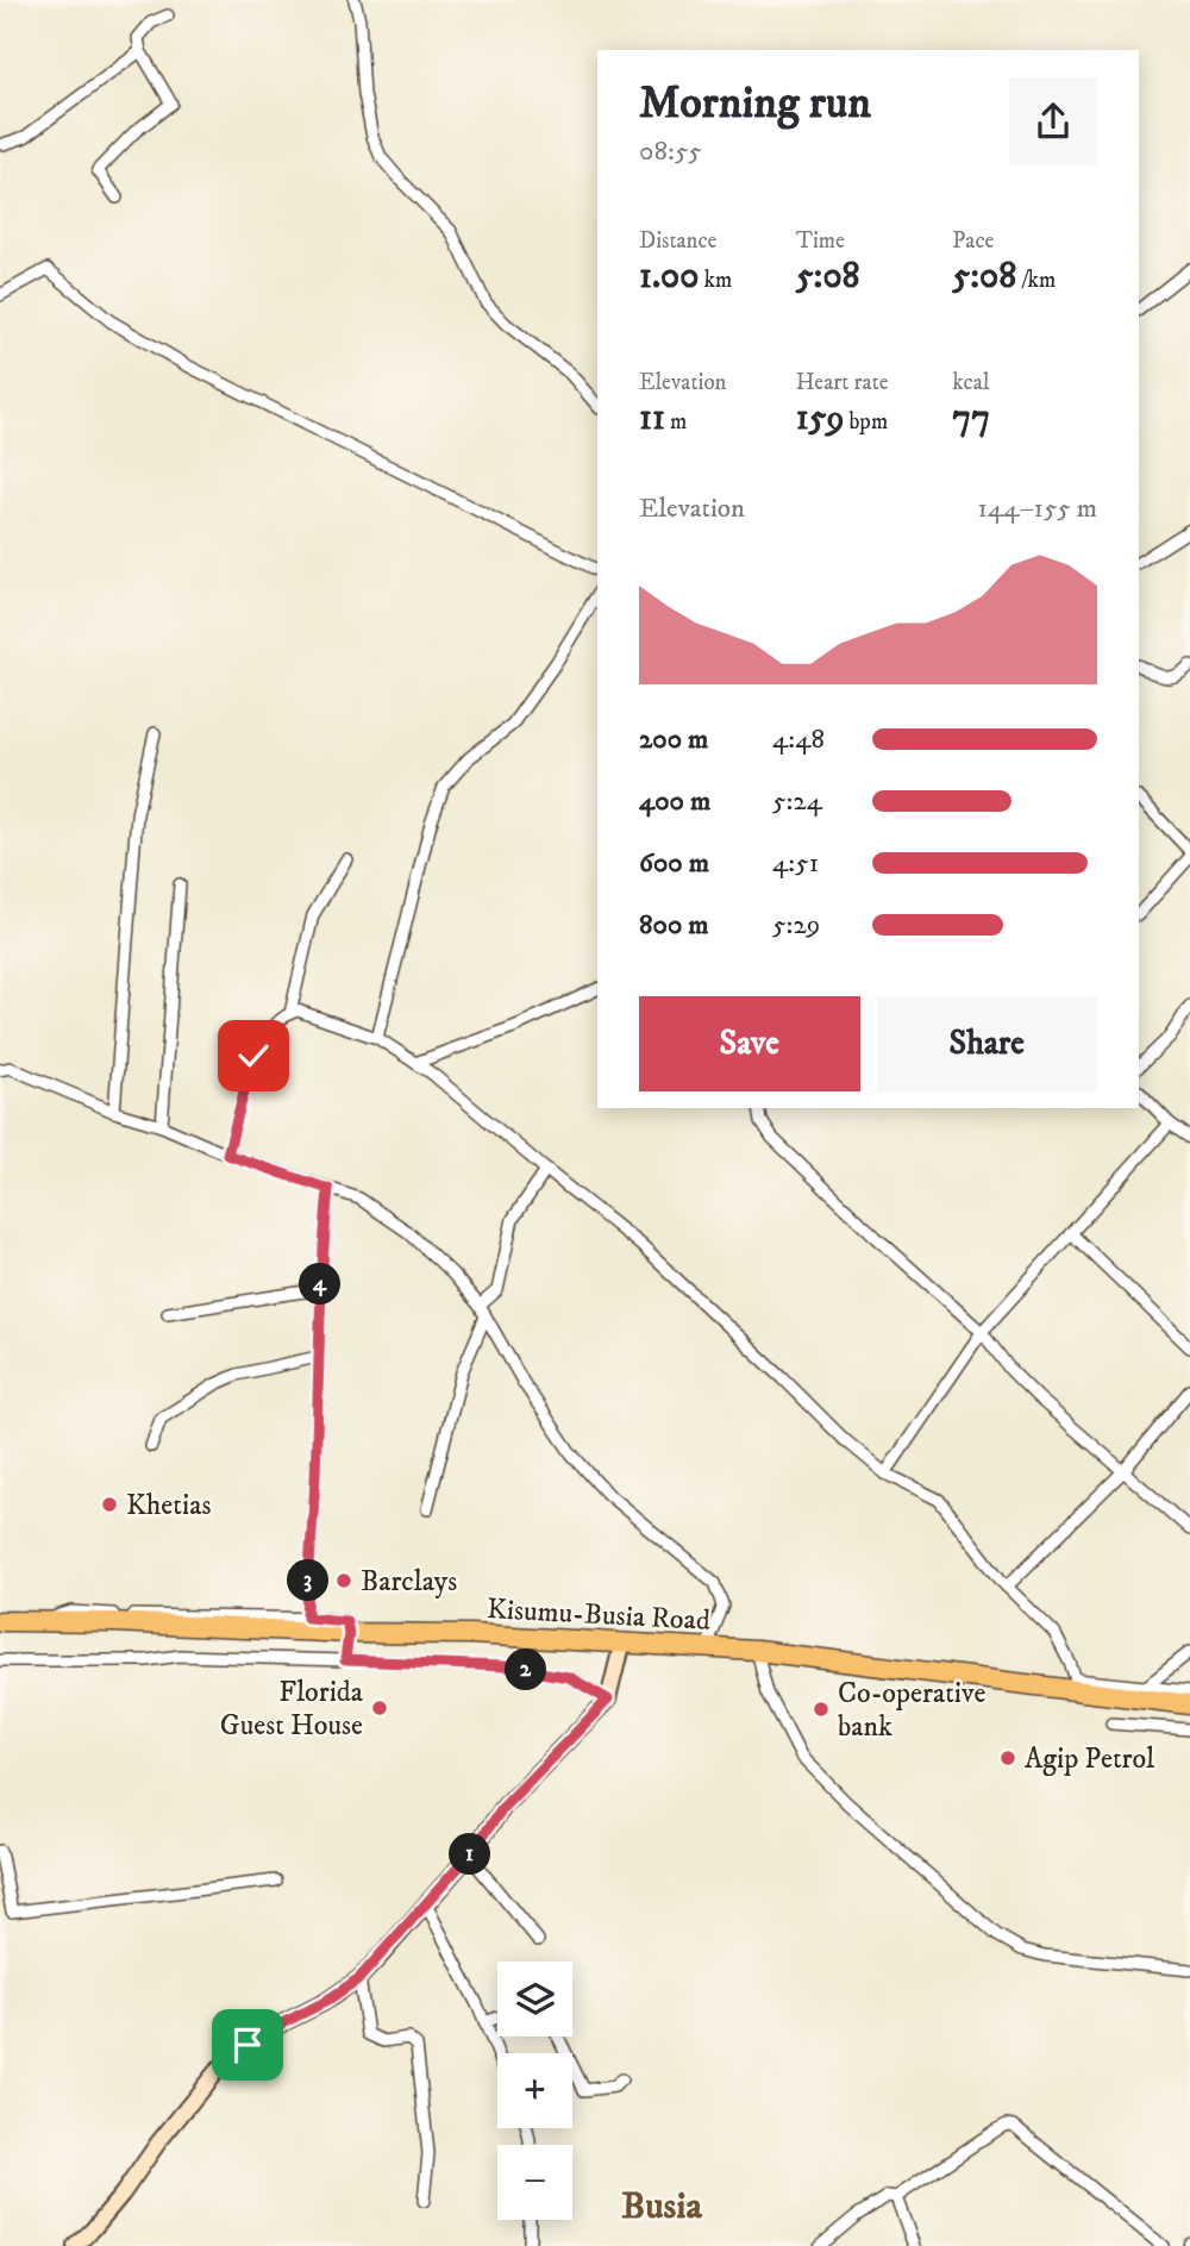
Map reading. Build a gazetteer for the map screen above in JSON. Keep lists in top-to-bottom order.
{
  "streets": {
    "highway": ["Kisumu-Busia Road"]
  },
  "districts": ["Busia"],
  "places": [
    "Khetias",
    "Barclays",
    "Florida Guest House",
    "Co-operative bank",
    "Agip Petrol"
  ],
  "page": {
    "heading": ["Morning run", "08:55"],
    "stats": [
      ["Distance", "1.00 km"],
      ["Time", "5:08"],
      ["Pace", "5:08 /km"],
      ["Elevation", "11 m"],
      ["Heart rate", "159 bpm"],
      ["kcal", "77"]
    ],
    "chart": ["Elevation", "144–155 m"],
    "list": [
      {
        "name": "200 m",
        "note": "4:48"
      },
      {
        "name": "400 m",
        "note": "5:24"
      },
      {
        "name": "600 m",
        "note": "4:51"
      },
      {
        "name": "800 m",
        "note": "5:29"
      }
    ],
    "buttons": ["Save", "Share"],
    "pins": [
      "4",
      "3",
      "2",
      "1"
    ],
    "map_buttons": ["+", "−"]
  }
}
